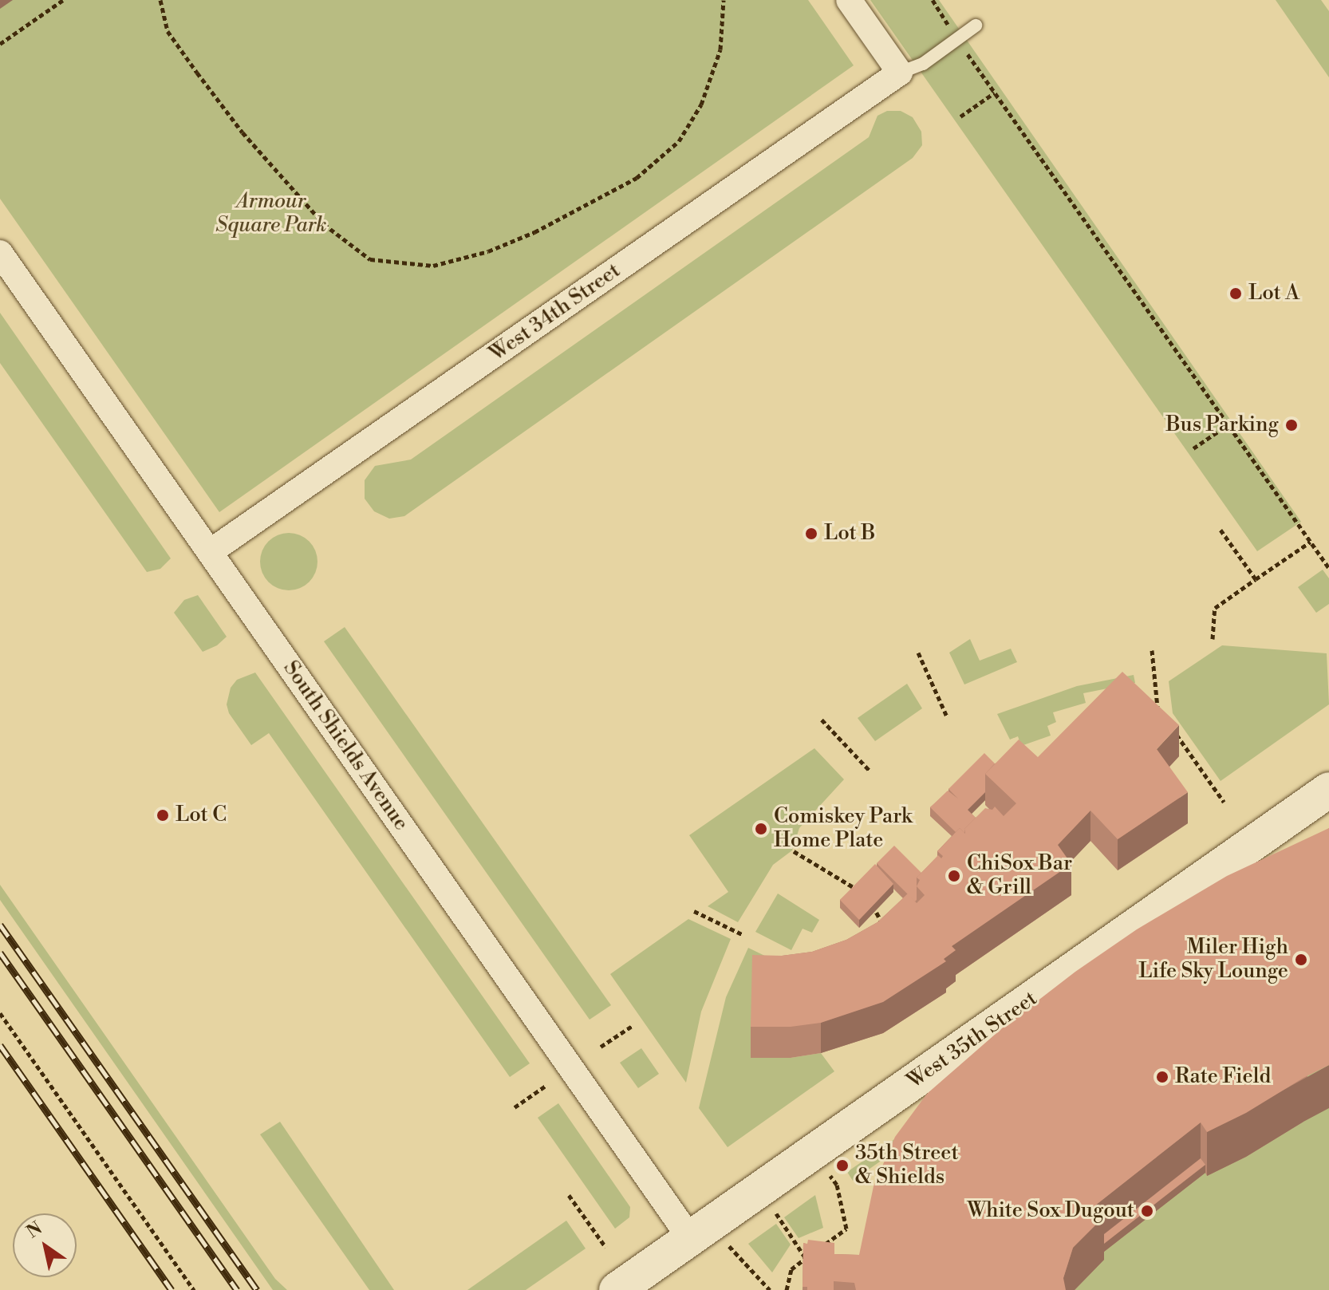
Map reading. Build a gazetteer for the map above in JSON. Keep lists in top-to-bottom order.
{
  "streets": {
    "main road": ["West 35th Street"],
    "street": ["West 34th Street", "South Shields Avenue"]
  },
  "crossings": [
    ["West 34th Street", "South Shields Avenue"],
    ["South Shields Avenue", "West 35th Street"]
  ],
  "parks": ["Armour Square Park"],
  "places": [
    "Lot A",
    "Bus Parking",
    "Lot B",
    "Lot C",
    "Comiskey Park Home Plate",
    "ChiSox Bar & Grill",
    "Miler High Life Sky Lounge",
    "Rate Field",
    "35th Street & Shields",
    "White Sox Dugout"
  ],
  "north": "top left"
}
